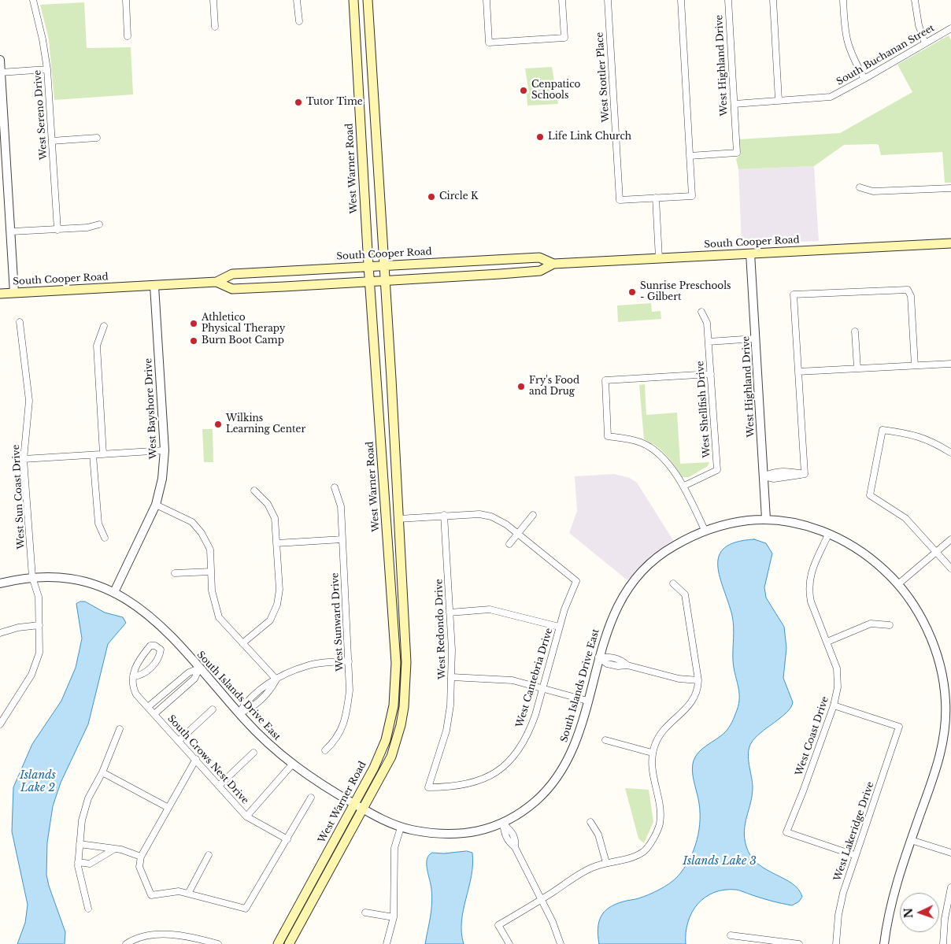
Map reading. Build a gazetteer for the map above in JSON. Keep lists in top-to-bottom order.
{
  "streets": {
    "main road": ["West Warner Road", "South Cooper Road"],
    "street": [
      "South Buchanan Street",
      "West Highland Drive",
      "West Stottler Place",
      "West Sereno Drive",
      "West Bayshore Drive",
      "West Shellfish Drive",
      "West Sun Coast Drive",
      "West Sunward Drive",
      "West Redondo Drive",
      "West Cantebria Drive",
      "South Islands Drive East",
      "West Coast Drive",
      "South Crows Nest Drive",
      "West Lakeridge Drive"
    ]
  },
  "crossings": [
    ["South Buchanan Street", "West Highland Drive"],
    ["West Highland Drive", "South Cooper Road"],
    ["West Highland Drive", "South Islands Drive East"],
    ["West Warner Road", "South Cooper Road"],
    ["West Warner Road", "South Islands Drive East"],
    ["South Cooper Road", "West Bayshore Drive"],
    ["West Bayshore Drive", "South Islands Drive East"],
    ["West Sun Coast Drive", "South Islands Drive East"],
    ["West Redondo Drive", "West Cantebria Drive"],
    ["South Islands Drive East", "West Coast Drive"],
    ["West Coast Drive", "West Lakeridge Drive"]
  ],
  "water": ["Islands Lake 2", "Islands Lake 3"],
  "places": [
    "Cenpatico Schools",
    "Tutor Time",
    "Life Link Church",
    "Circle K",
    "Sunrise Preschools - Gilbert",
    "Athletico Physical Therapy",
    "Burn Boot Camp",
    "Fry's Food and Drug",
    "Wilkins Learning Center"
  ],
  "north": "left"
}
